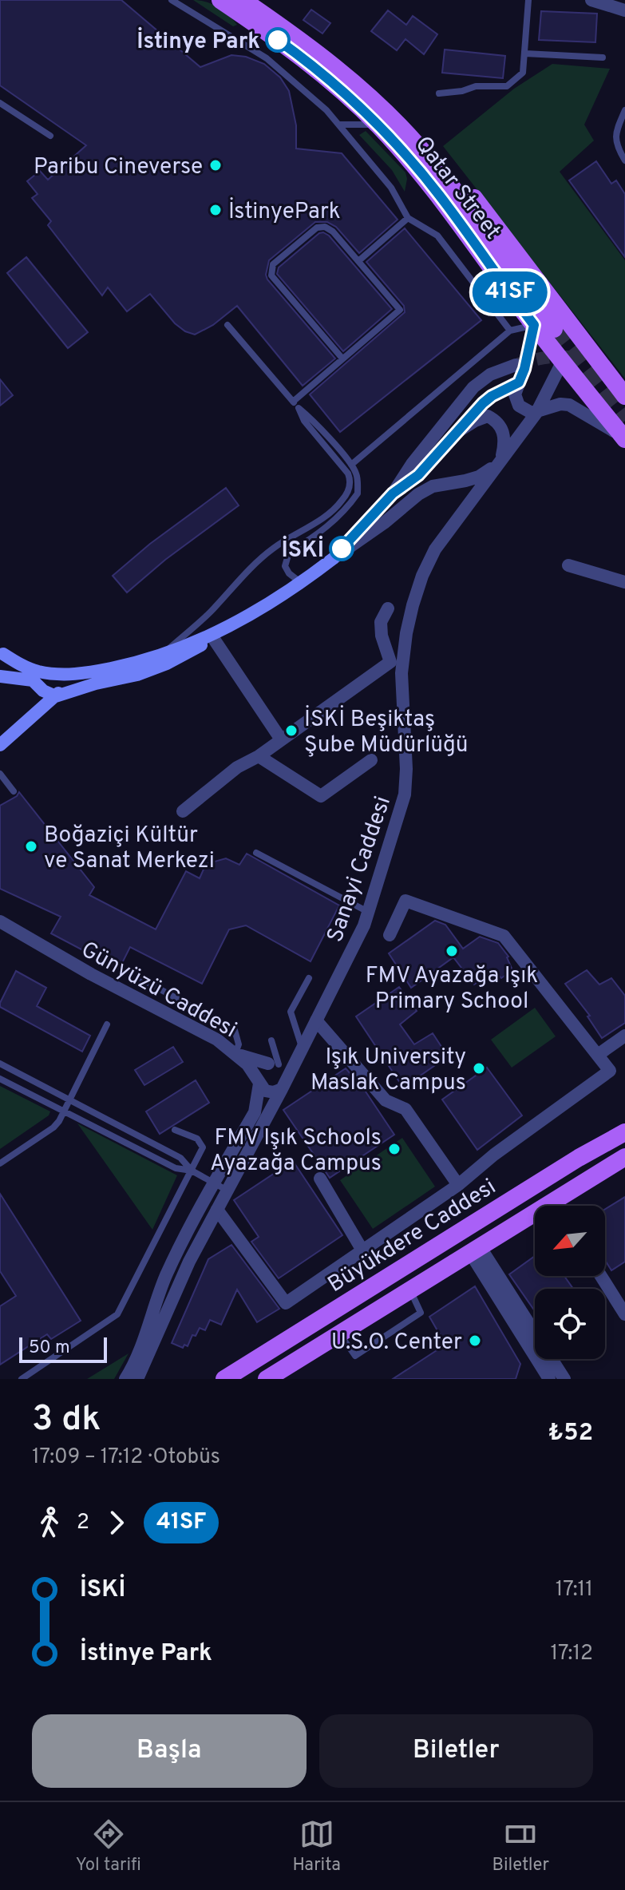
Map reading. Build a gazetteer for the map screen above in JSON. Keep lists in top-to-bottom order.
{
  "streets": {
    "main road": ["Qatar Street", "Büyükdere Caddesi"],
    "street": ["Sanayi Caddesi", "Günyüzü Caddesi"]
  },
  "crossings": [
    ["Qatar Street", "Sanayi Caddesi"]
  ],
  "places": [
    "İstinye Park",
    "Paribu Cineverse",
    "İstinyePark",
    "İSKİ",
    "İSKİ Beşiktaş Şube Müdürlüğü",
    "Boğaziçi Kültür ve Sanat Merkezi",
    "FMV Ayazağa Işık Primary School",
    "Işık University Maslak Campus",
    "FMV Işık Schools Ayazağa Campus",
    "U.S.O. Center"
  ],
  "lines": ["bus line 41SF"],
  "scale_bar": "50 m",
  "north": "bottom left",
  "page": {
    "on_map": "41SF",
    "scale": "50 m",
    "heading": ["3 dk", "17:09 – 17:12 · Otobüs", "₺52"],
    "legs": ["2", "41SF"],
    "list": [
      {
        "name": "İSKİ",
        "value": "17:11"
      },
      {
        "name": "İstinye Park",
        "value": "17:12"
      }
    ],
    "buttons": ["Başla", "Biletler"],
    "tabs": ["Yol tarifi", "Harita", "Biletler"]
  }
}
